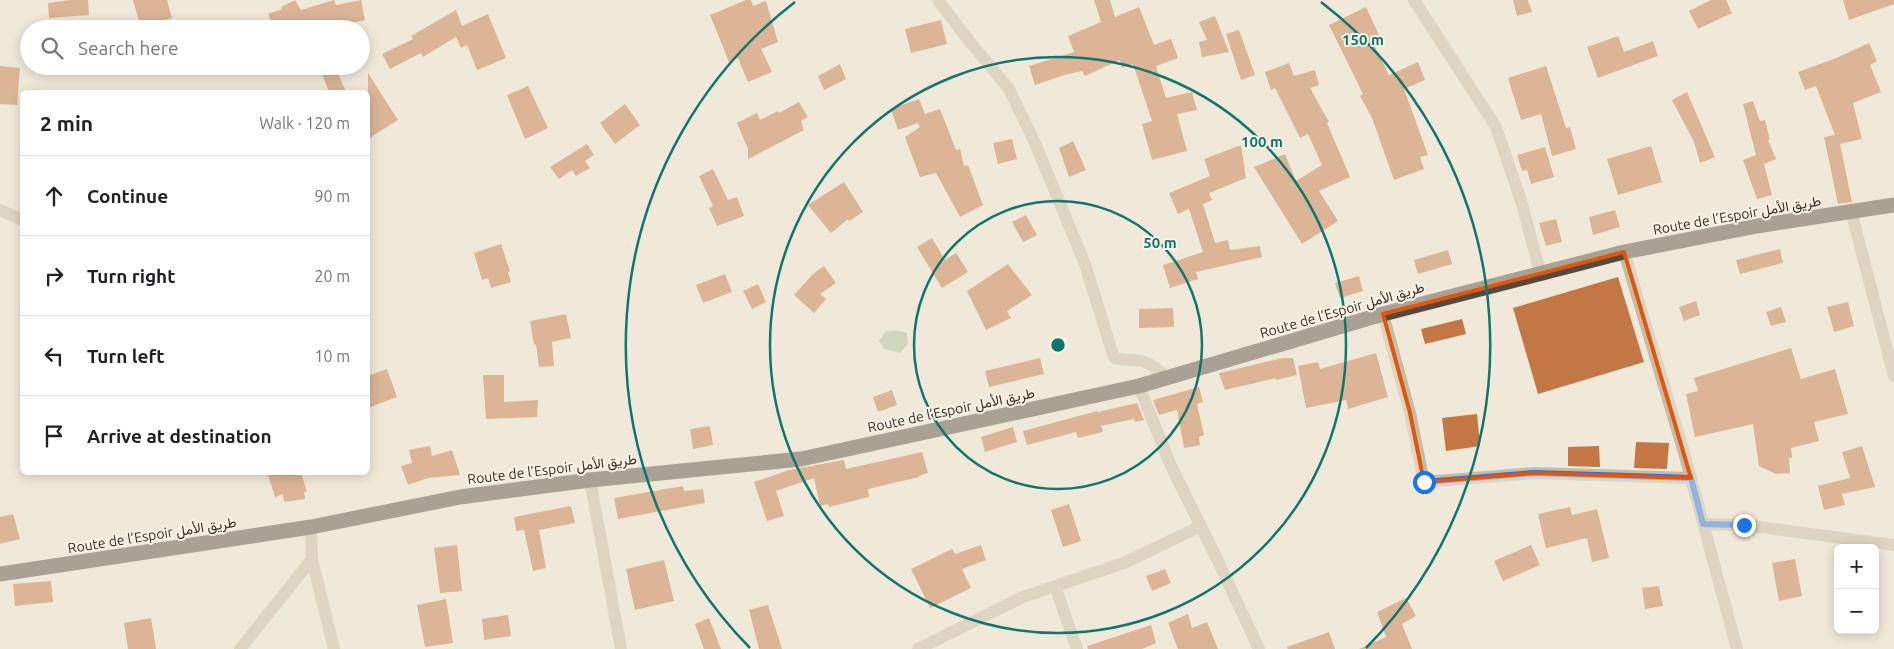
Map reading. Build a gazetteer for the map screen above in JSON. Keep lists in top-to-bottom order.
{
  "streets": {
    "highway": ["Route de l’Espoir طريق الأمل"]
  },
  "page": {
    "search": "Search here",
    "heading": ["2 min", "Walk · 120 m"],
    "list": [
      ["Continue", "90 m"],
      ["Turn right", "20 m"],
      ["Turn left", "10 m"],
      "Arrive at destination"
    ],
    "map_buttons": ["+", "−"]
  },
  "rings": ["150 m", "100 m", "50 m"]
}
